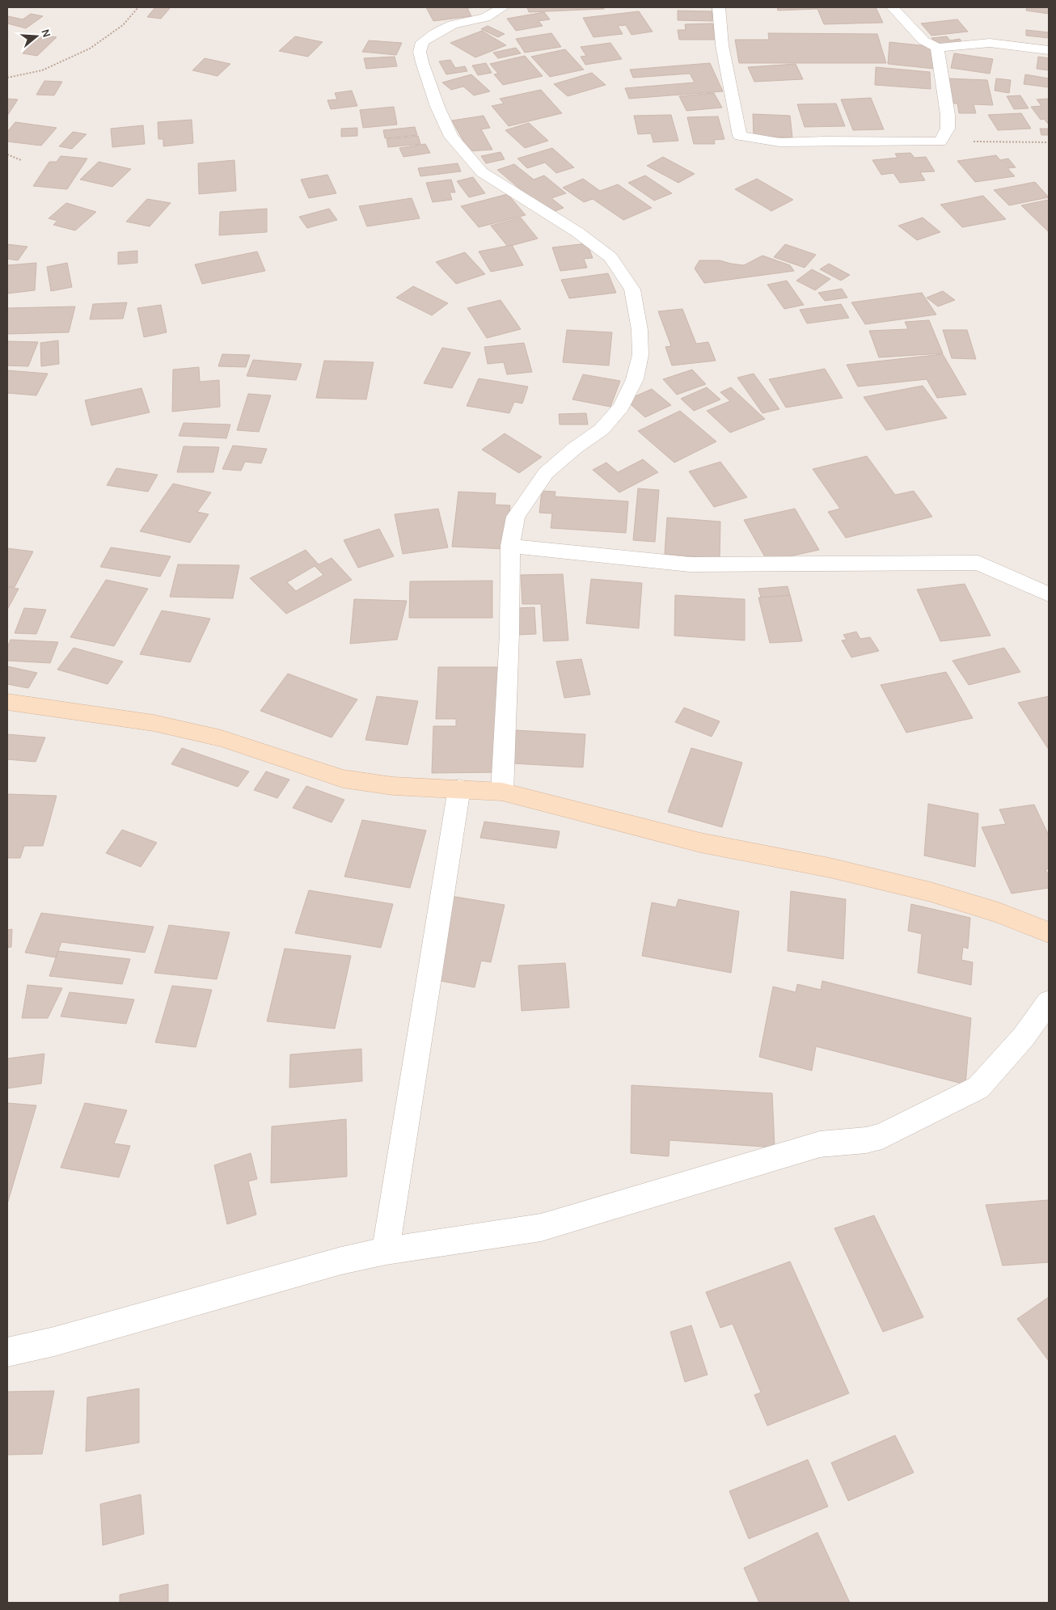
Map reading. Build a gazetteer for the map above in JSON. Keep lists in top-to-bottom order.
{
  "north": "right"
}
